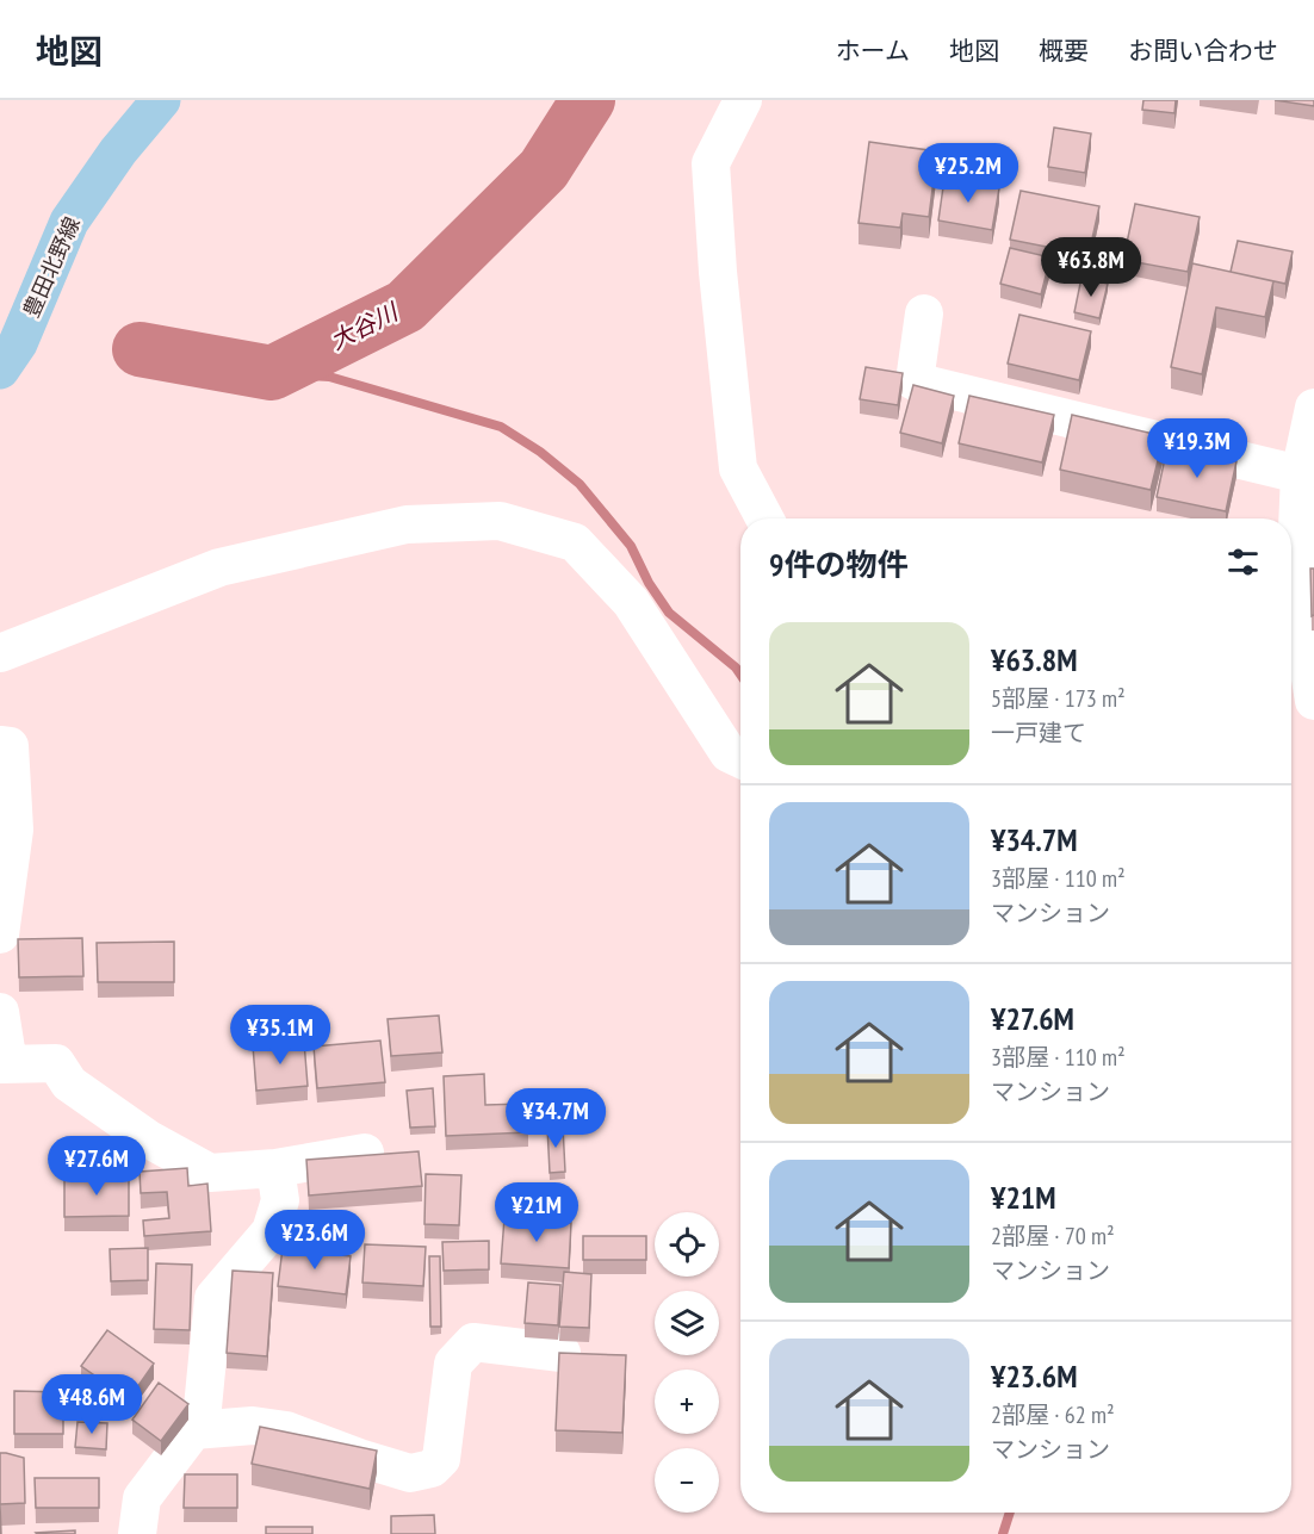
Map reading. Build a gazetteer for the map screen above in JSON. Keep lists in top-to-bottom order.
{
  "streets": {
    "main road": ["豊田北野線"]
  },
  "water": ["大谷川"],
  "page": {
    "header": "地図",
    "nav": [
      "ホーム",
      "地図",
      "概要",
      "お問い合わせ"
    ],
    "price": [
      "¥25.2M",
      "¥63.8M",
      "¥19.3M",
      "¥35.1M",
      "¥34.7M",
      "¥27.6M",
      "¥21M",
      "¥23.6M",
      "¥48.6M"
    ],
    "heading": "9件の物件",
    "list": [
      {
        "name": "¥63.8M",
        "note": "5部屋 · 173 m² · 一戸建て"
      },
      {
        "name": "¥34.7M",
        "note": "3部屋 · 110 m² · マンション"
      },
      {
        "name": "¥27.6M",
        "note": "3部屋 · 110 m² · マンション"
      },
      {
        "name": "¥21M",
        "note": "2部屋 · 70 m² · マンション"
      },
      {
        "name": "¥23.6M",
        "note": "2部屋 · 62 m² · マンション"
      }
    ],
    "map_buttons": ["+", "−"]
  }
}
